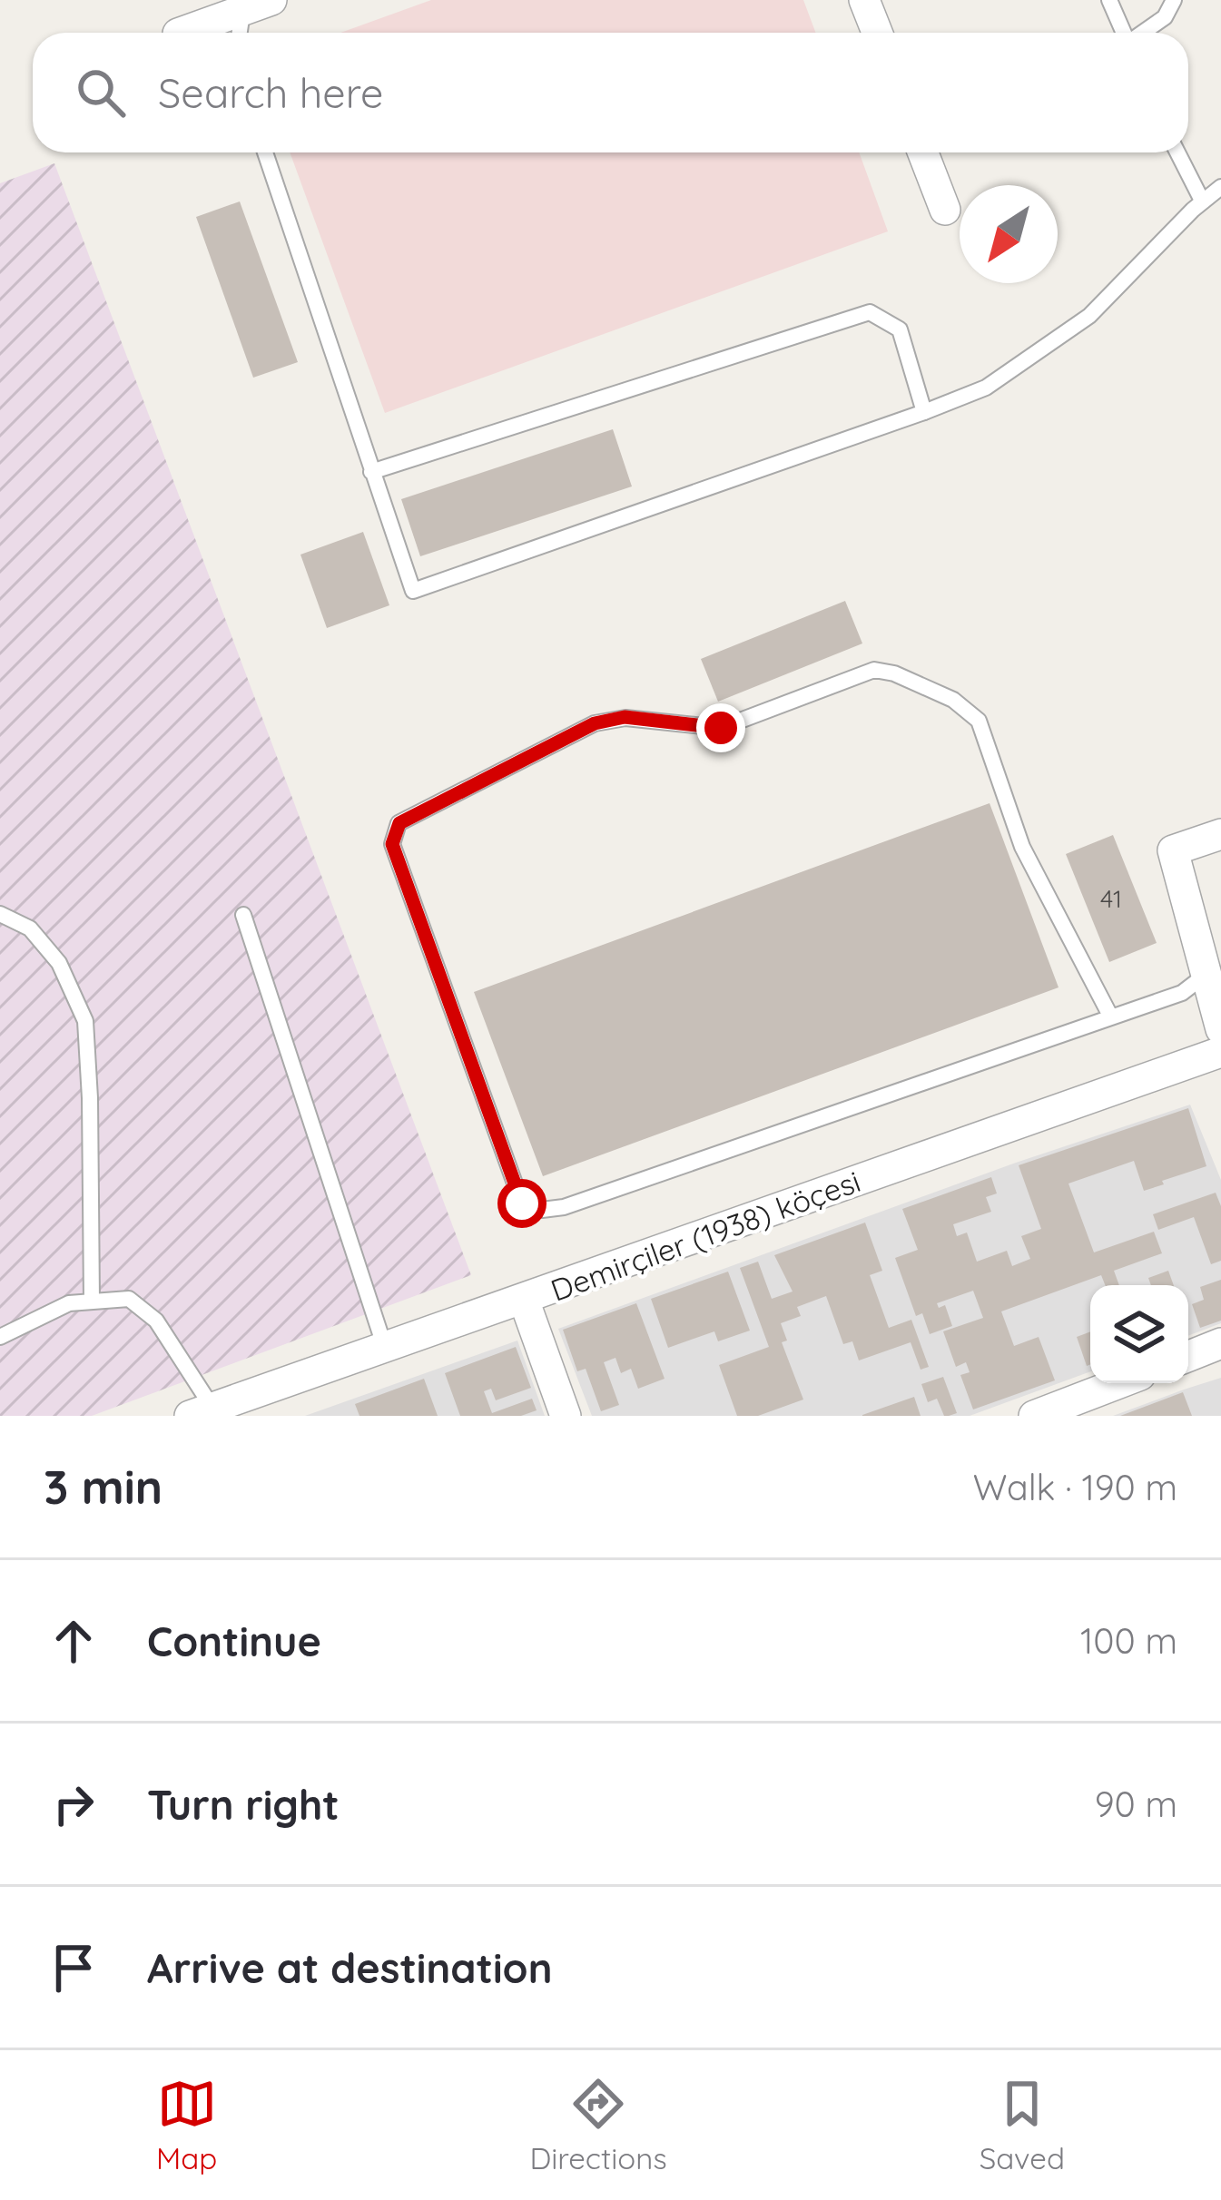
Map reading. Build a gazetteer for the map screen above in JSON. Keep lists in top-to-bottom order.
{
  "streets": {
    "street": ["Demirçiler (1938) köçesi"]
  },
  "house_numbers": ["41"],
  "north": "bottom left",
  "page": {
    "search": "Search here",
    "heading": ["3 min", "Walk · 190 m"],
    "list": [
      ["Continue", "100 m"],
      ["Turn right", "90 m"],
      "Arrive at destination"
    ],
    "nav": ["Map", "Directions", "Saved"]
  }
}
